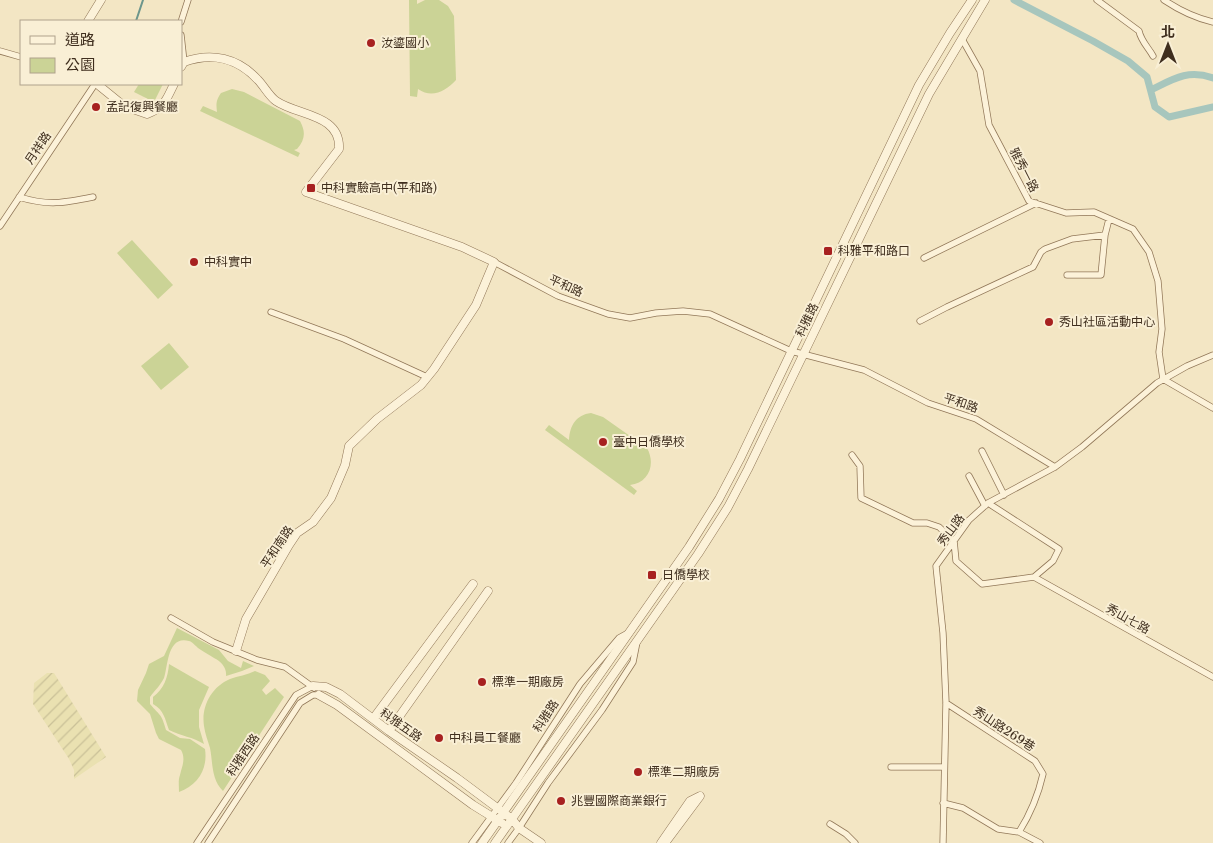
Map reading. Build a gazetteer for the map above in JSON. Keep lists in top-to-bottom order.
{
  "streets": {
    "street": [
      "月祥路",
      "雅秀一路",
      "平和路",
      "科雅路",
      "秀山路",
      "平和南路",
      "秀山七路",
      "科雅五路",
      "秀山路269巷",
      "科雅西路"
    ]
  },
  "crossings": [
    ["雅秀一路", "科雅路"],
    ["雅秀一路", "秀山路"],
    ["平和路", "科雅路"],
    ["平和路", "秀山路"],
    ["平和路", "平和南路"],
    ["科雅路", "科雅五路"],
    ["秀山路", "秀山路269巷"],
    ["科雅五路", "科雅西路"]
  ],
  "places": {
    "other": [
      "汝鎏國小",
      "孟記復興餐廳",
      "中科實中",
      "秀山社區活動中心",
      "臺中日僑學校",
      "標準一期廠房",
      "中科員工餐廳",
      "標準二期廠房",
      "兆豐國際商業銀行"
    ],
    "transit": ["中科實驗高中(平和路)", "科雅平和路口", "日僑學校"]
  },
  "legend": ["道路", "公園"],
  "north": "top"
}
